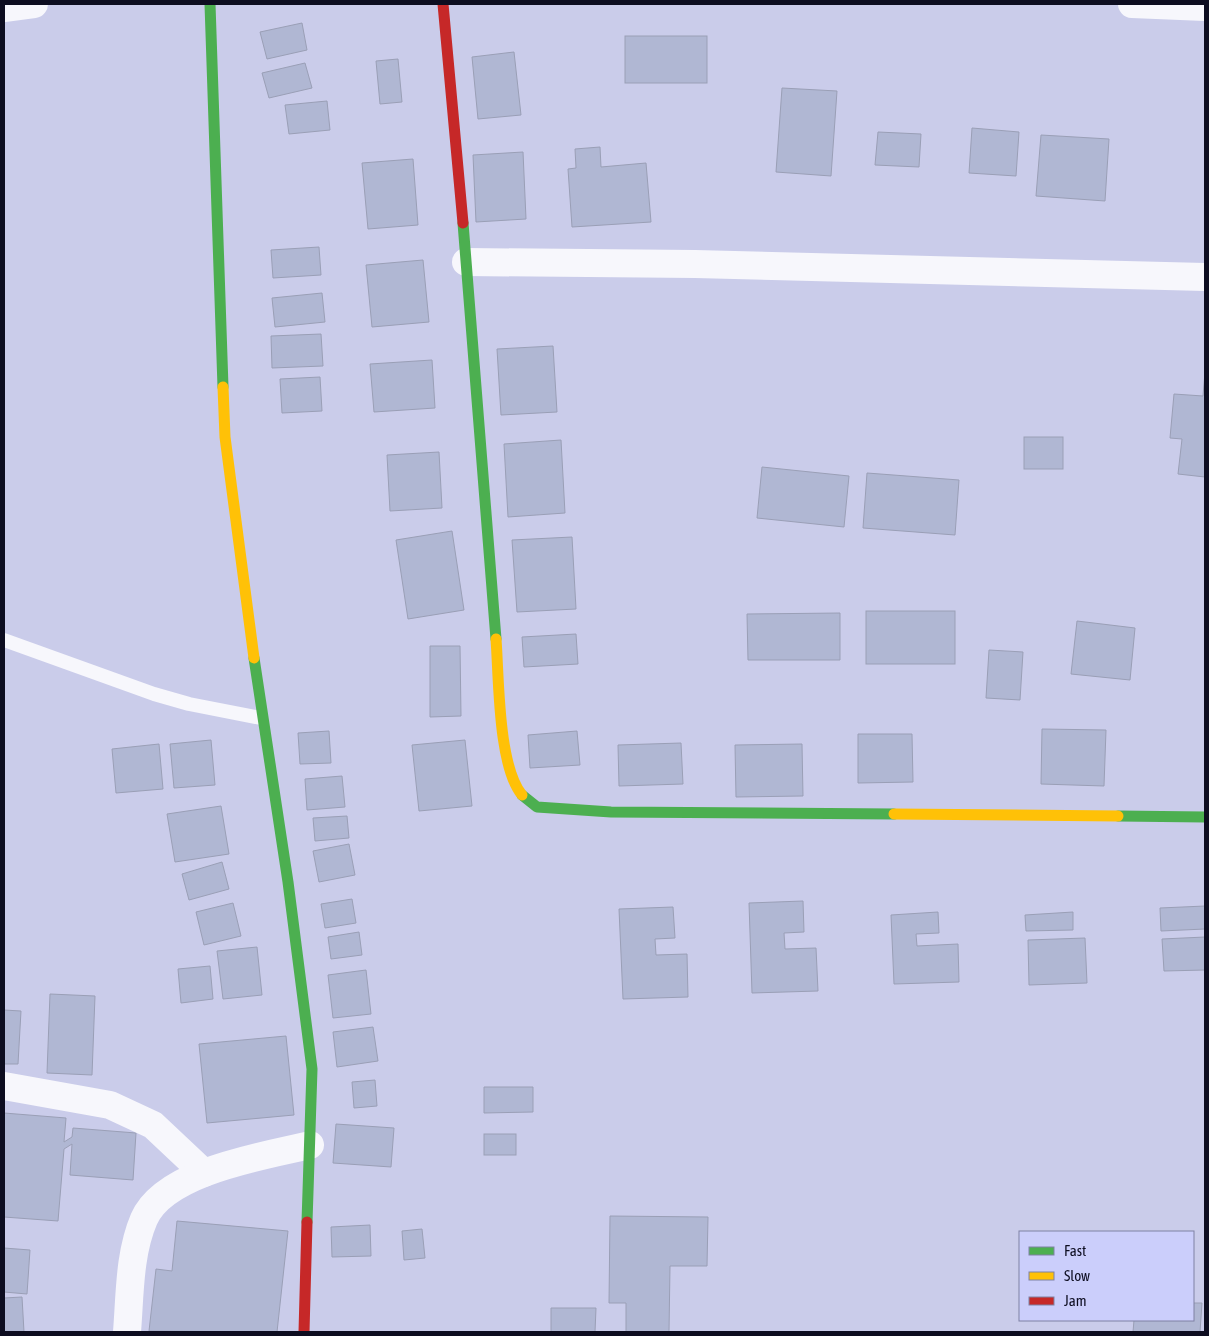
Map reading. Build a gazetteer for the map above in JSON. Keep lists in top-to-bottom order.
{
  "legend": ["Fast", "Slow", "Jam"]
}
